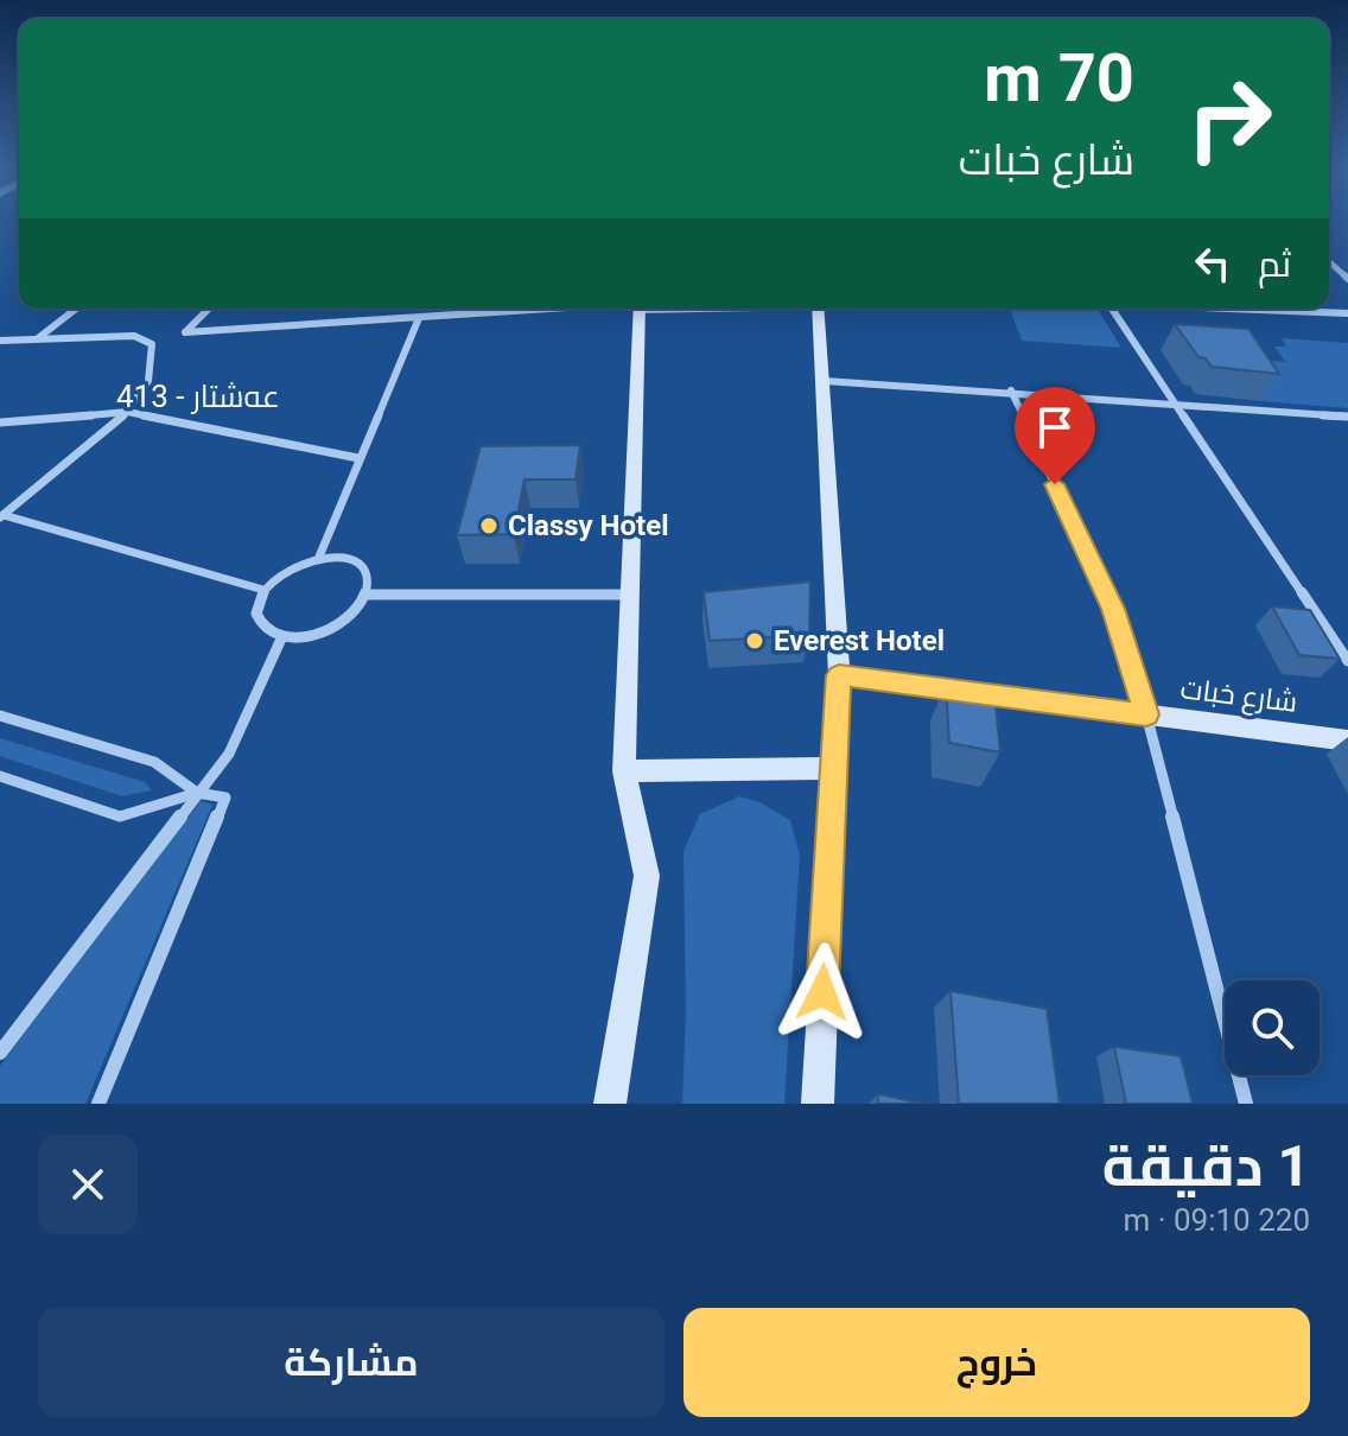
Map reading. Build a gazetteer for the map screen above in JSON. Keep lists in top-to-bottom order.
{
  "streets": {
    "street": ["شارع خبات"]
  },
  "districts": ["عه‌شتار - 413"],
  "places": ["Classy Hotel", "Everest Hotel"],
  "page": {
    "turn": ["70 m", "شارع خبات"],
    "then": "ثم",
    "heading": ["1 دقيقة", "220 m · 09:10"],
    "buttons": ["خروج", "مشاركة"]
  }
}
